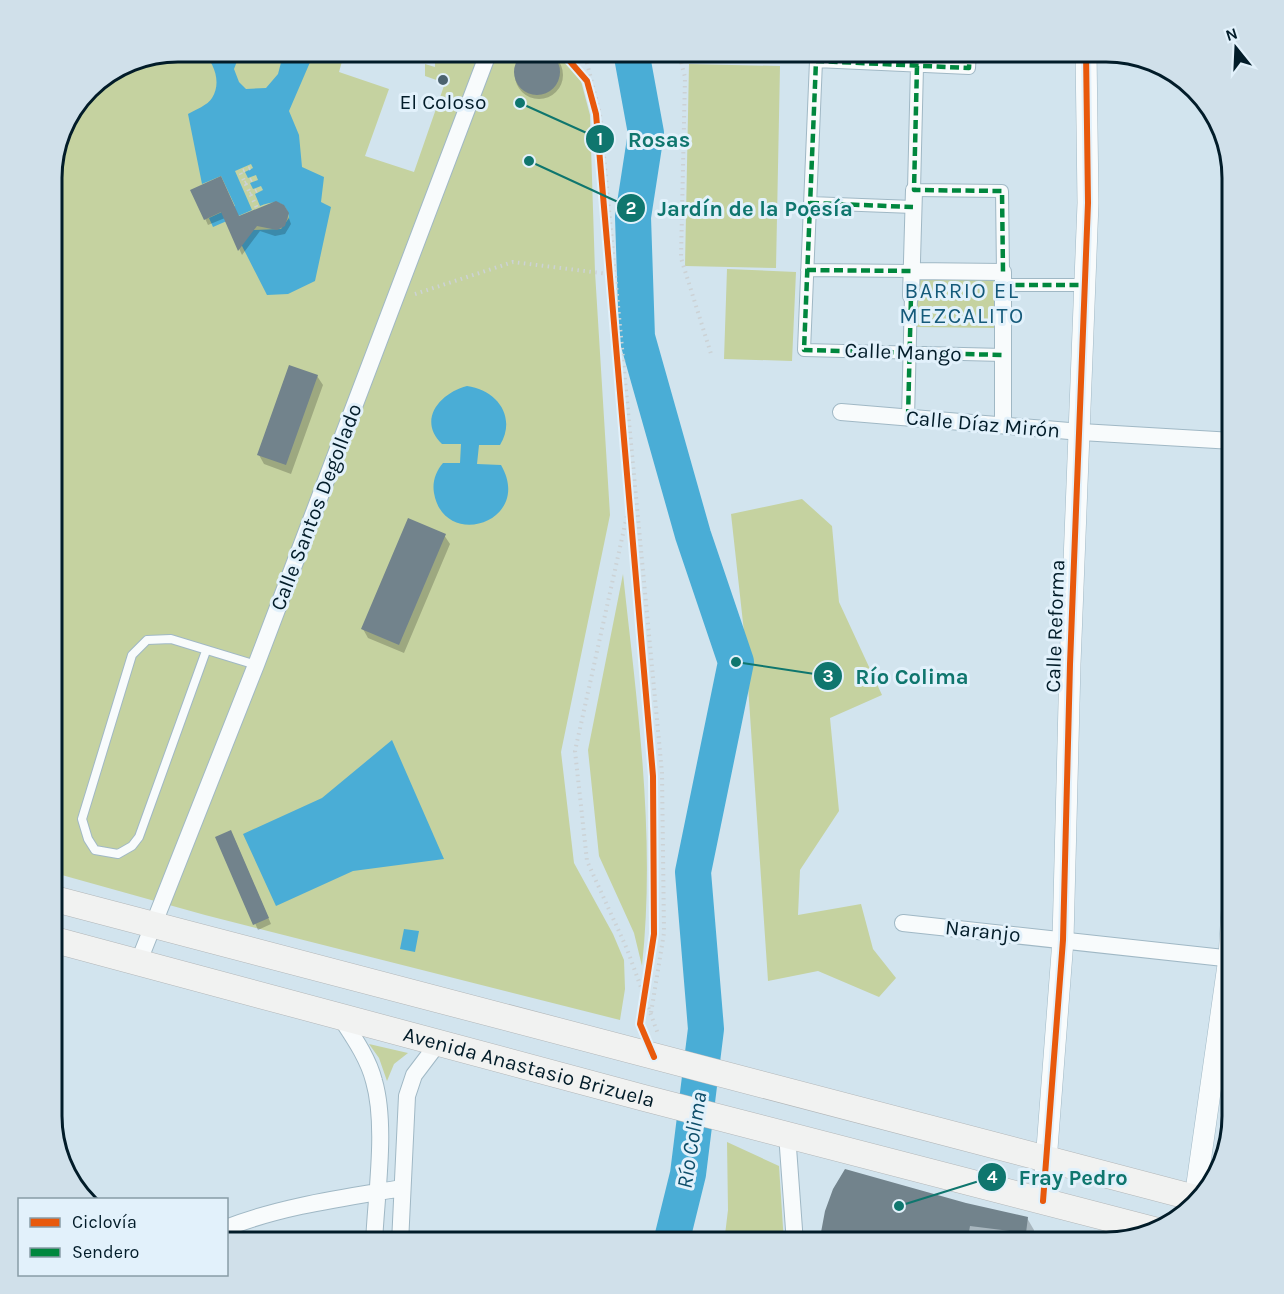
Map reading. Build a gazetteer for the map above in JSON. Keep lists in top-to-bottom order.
{
  "streets": {
    "main road": ["Avenida Anastasio Brizuela"],
    "street": [
      "Calle Mango",
      "Calle Díaz Mirón",
      "Calle Santos Degollado",
      "Calle Reforma",
      "Naranjo"
    ]
  },
  "crossings": [
    ["Calle Díaz Mirón", "Calle Reforma"],
    ["Calle Santos Degollado", "Avenida Anastasio Brizuela"],
    ["Calle Reforma", "Naranjo"],
    ["Calle Reforma", "Avenida Anastasio Brizuela"]
  ],
  "districts": ["BARRIO EL MEZCALITO"],
  "water": ["Río Colima"],
  "places": [
    "El Coloso",
    "Rosas",
    "Jardín de la Poesía",
    "Río Colima",
    "Fray Pedro"
  ],
  "legend": ["Ciclovía", "Sendero"],
  "north": "top"
}
